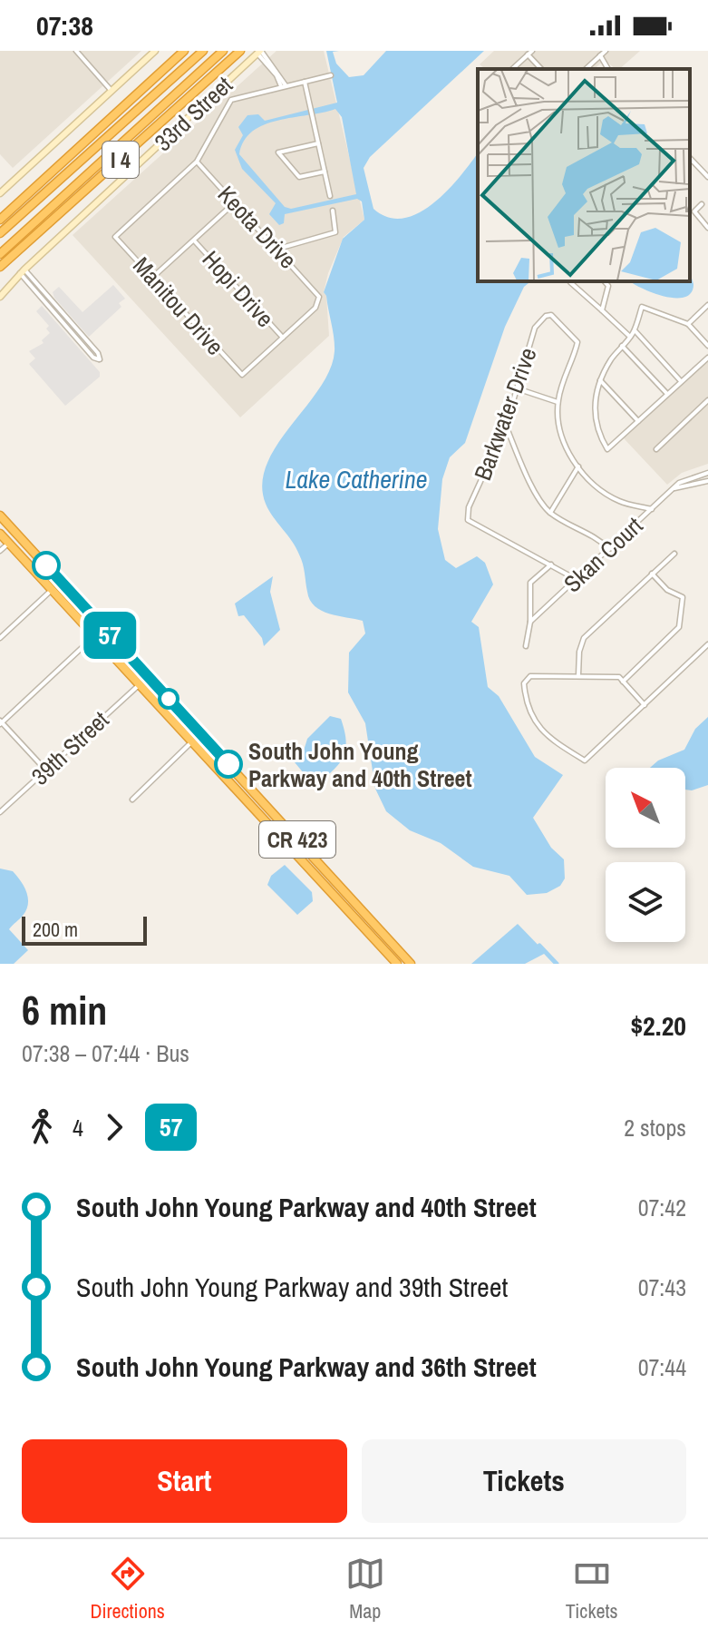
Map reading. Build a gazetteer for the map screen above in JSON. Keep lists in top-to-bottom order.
{
  "streets": {
    "highway": ["I 4", "CR 423"],
    "street": [
      "33rd Street",
      "Keota Drive",
      "Hopi Drive",
      "Manitou Drive",
      "Barkwater Drive",
      "Skan Court",
      "39th Street"
    ]
  },
  "crossings": [
    ["Keota Drive", "Hopi Drive"],
    ["Keota Drive", "Manitou Drive"],
    ["Hopi Drive", "Manitou Drive"],
    ["39th Street", "CR 423"]
  ],
  "water": ["Lake Catherine"],
  "places": ["South John Young Parkway and 40th Street"],
  "lines": ["bus line 57"],
  "scale_bar": "200 m",
  "north": "top left",
  "page": {
    "status": "07:38",
    "on_map": "57",
    "scale": "200 m",
    "heading": ["6 min", "07:38 – 07:44 · Bus", "$2.20"],
    "legs": ["4", "57", "2 stops"],
    "list": [
      {
        "name": "South John Young Parkway and 40th Street",
        "value": "07:42"
      },
      {
        "name": "South John Young Parkway and 39th Street",
        "value": "07:43"
      },
      {
        "name": "South John Young Parkway and 36th Street",
        "value": "07:44"
      }
    ],
    "buttons": ["Start", "Tickets"],
    "tabs": ["Directions", "Map", "Tickets"]
  }
}
